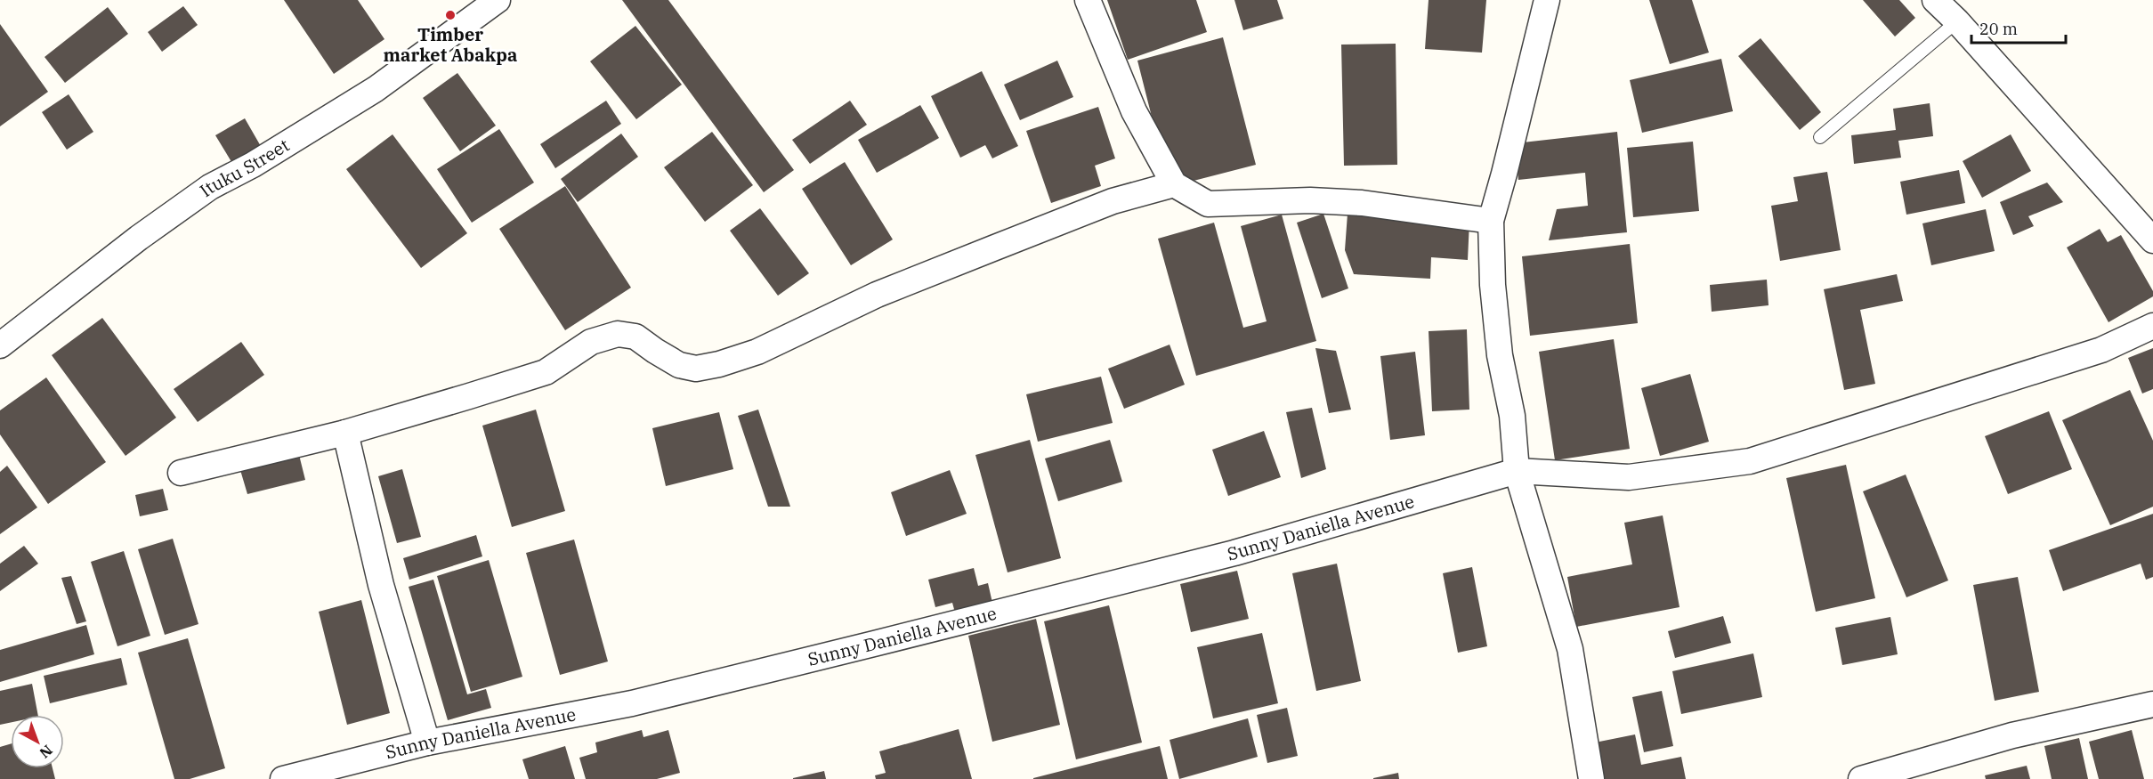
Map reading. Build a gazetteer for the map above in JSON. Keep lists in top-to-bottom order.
{
  "streets": {
    "street": ["Ituku Street", "Sunny Daniella Avenue"]
  },
  "places": ["Timber market Abakpa"],
  "scale_bar": "20 m",
  "north": "bottom right"
}
